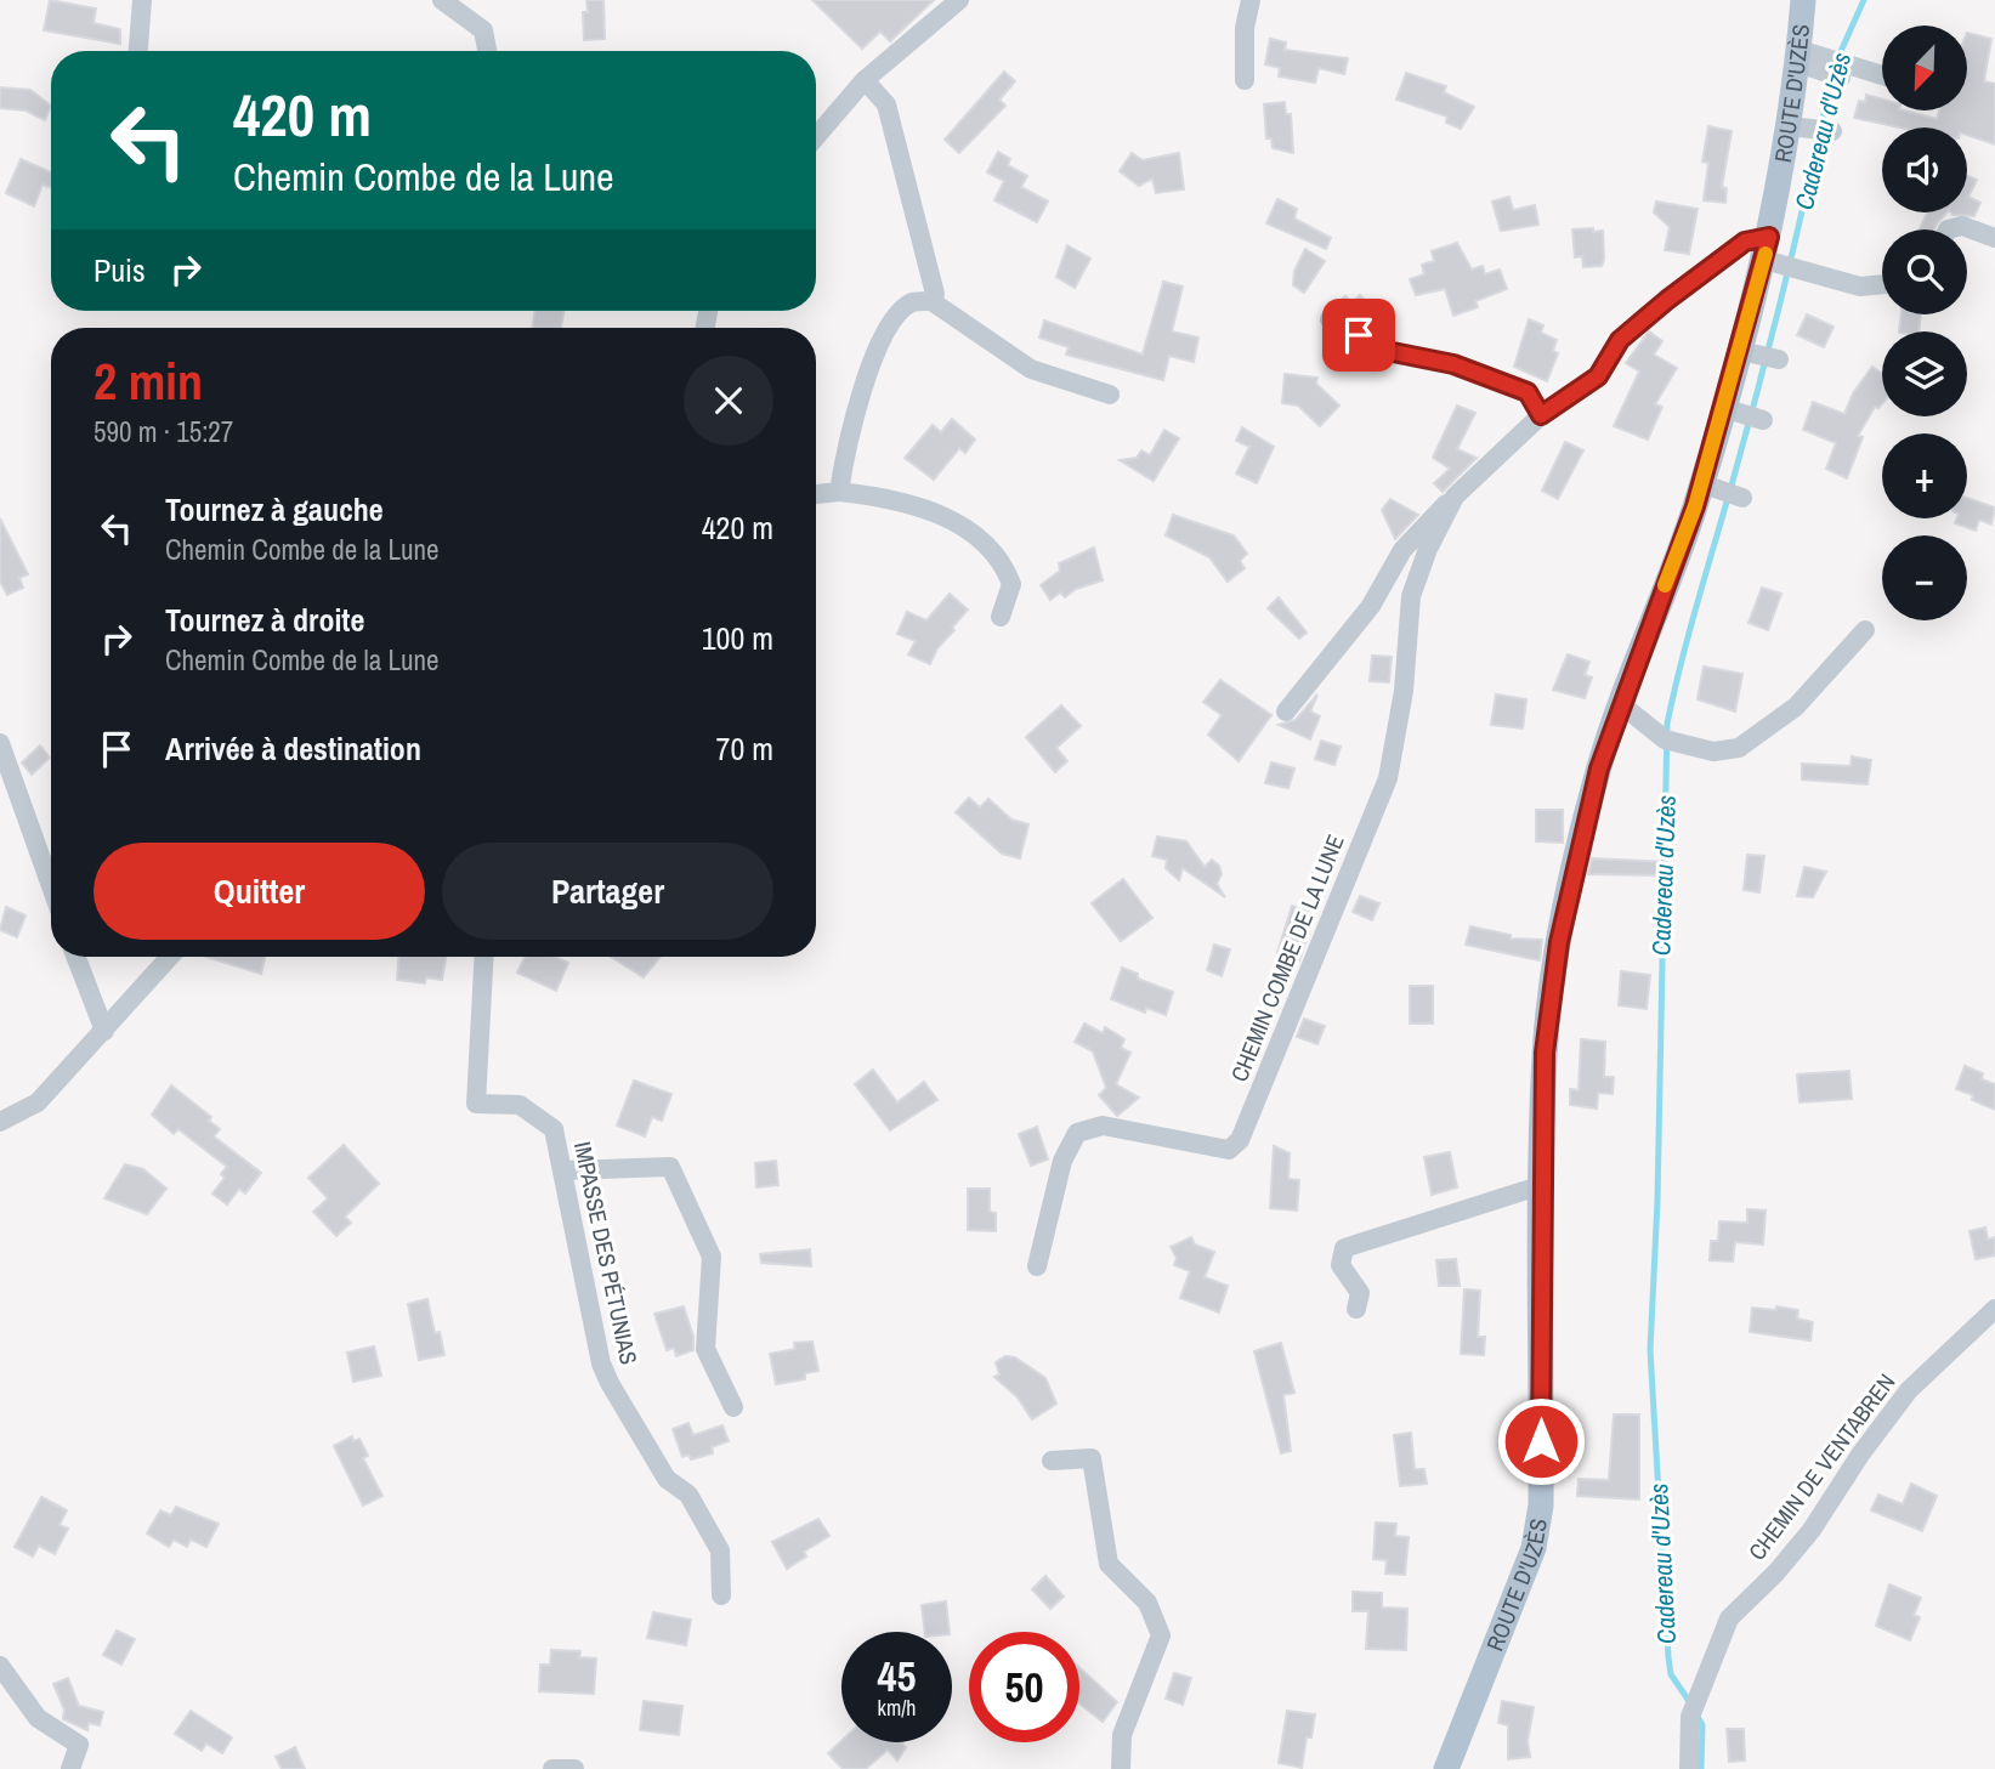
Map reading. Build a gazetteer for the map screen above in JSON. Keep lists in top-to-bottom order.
{
  "streets": {
    "main road": ["ROUTE D'UZÈS"],
    "street": ["CHEMIN COMBE DE LA LUNE", "IMPASSE DES PÉTUNIAS", "CHEMIN DE VENTABREN"]
  },
  "crossings": [
    ["ROUTE D'UZÈS", "CHEMIN COMBE DE LA LUNE"]
  ],
  "water": ["Cadereau d'Uzès"],
  "north": "bottom left",
  "page": {
    "map_buttons": ["+", "−"],
    "turn": ["420 m", "Chemin Combe de la Lune"],
    "then": "Puis",
    "heading": ["2 min", "590 m · 15:27"],
    "list": [
      {
        "name": "Tournez à gauche",
        "note": "Chemin Combe de la Lune",
        "value": "420 m"
      },
      {
        "name": "Tournez à droite",
        "note": "Chemin Combe de la Lune",
        "value": "100 m"
      },
      {
        "name": "Arrivée à destination",
        "value": "70 m"
      }
    ],
    "buttons": ["Quitter", "Partager"],
    "speed": "45 km/h",
    "limit": "50"
  }
}
